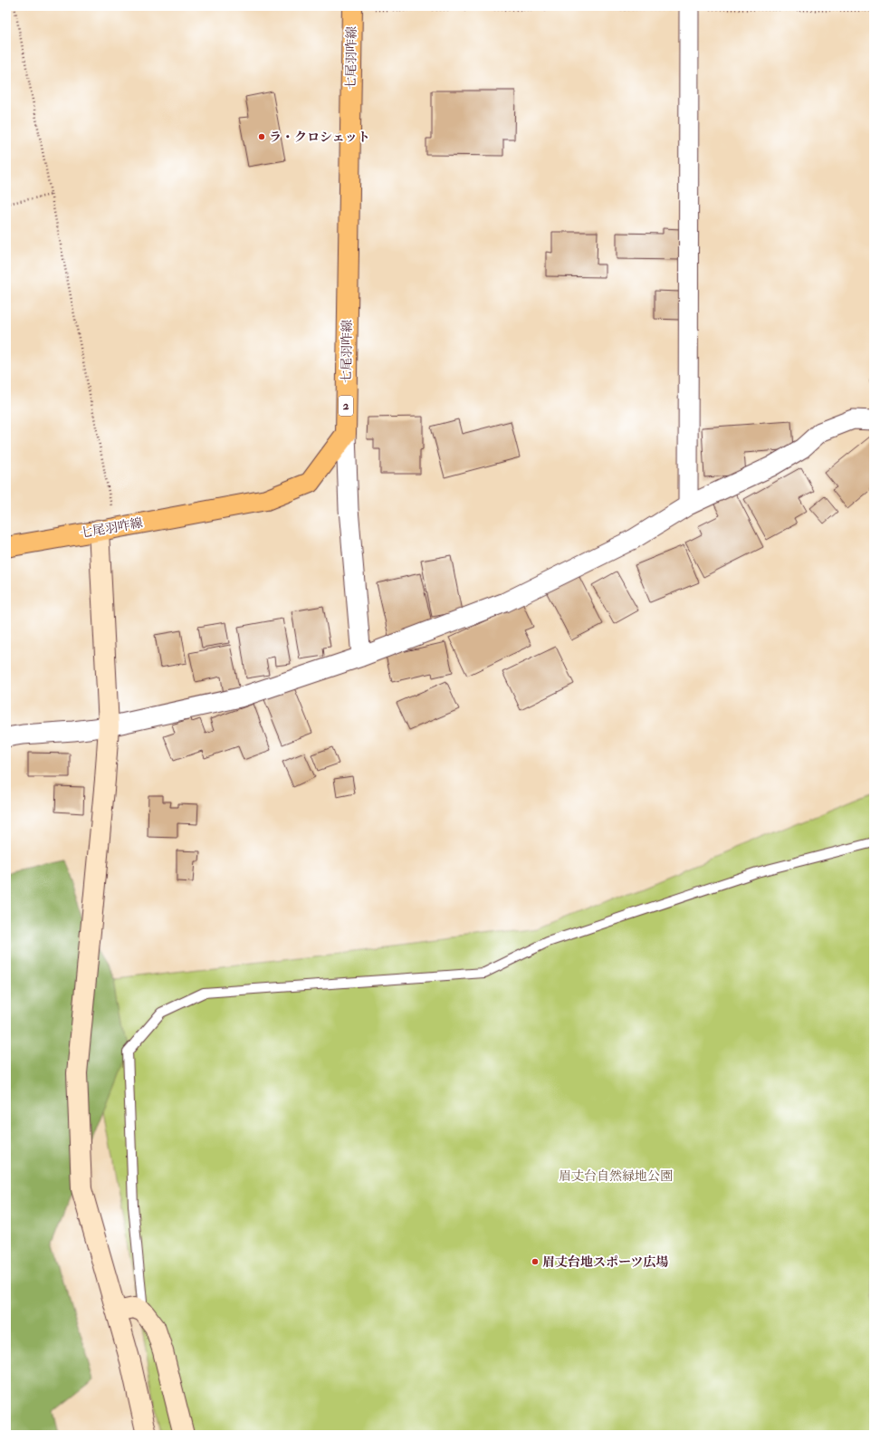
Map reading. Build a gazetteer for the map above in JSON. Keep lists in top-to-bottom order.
{
  "streets": {
    "main road": ["七尾羽咋線", "2"]
  },
  "parks": ["眉丈台自然緑地公園"],
  "places": ["ラ・クロシェット", "眉丈台地スポーツ広場"]
}
